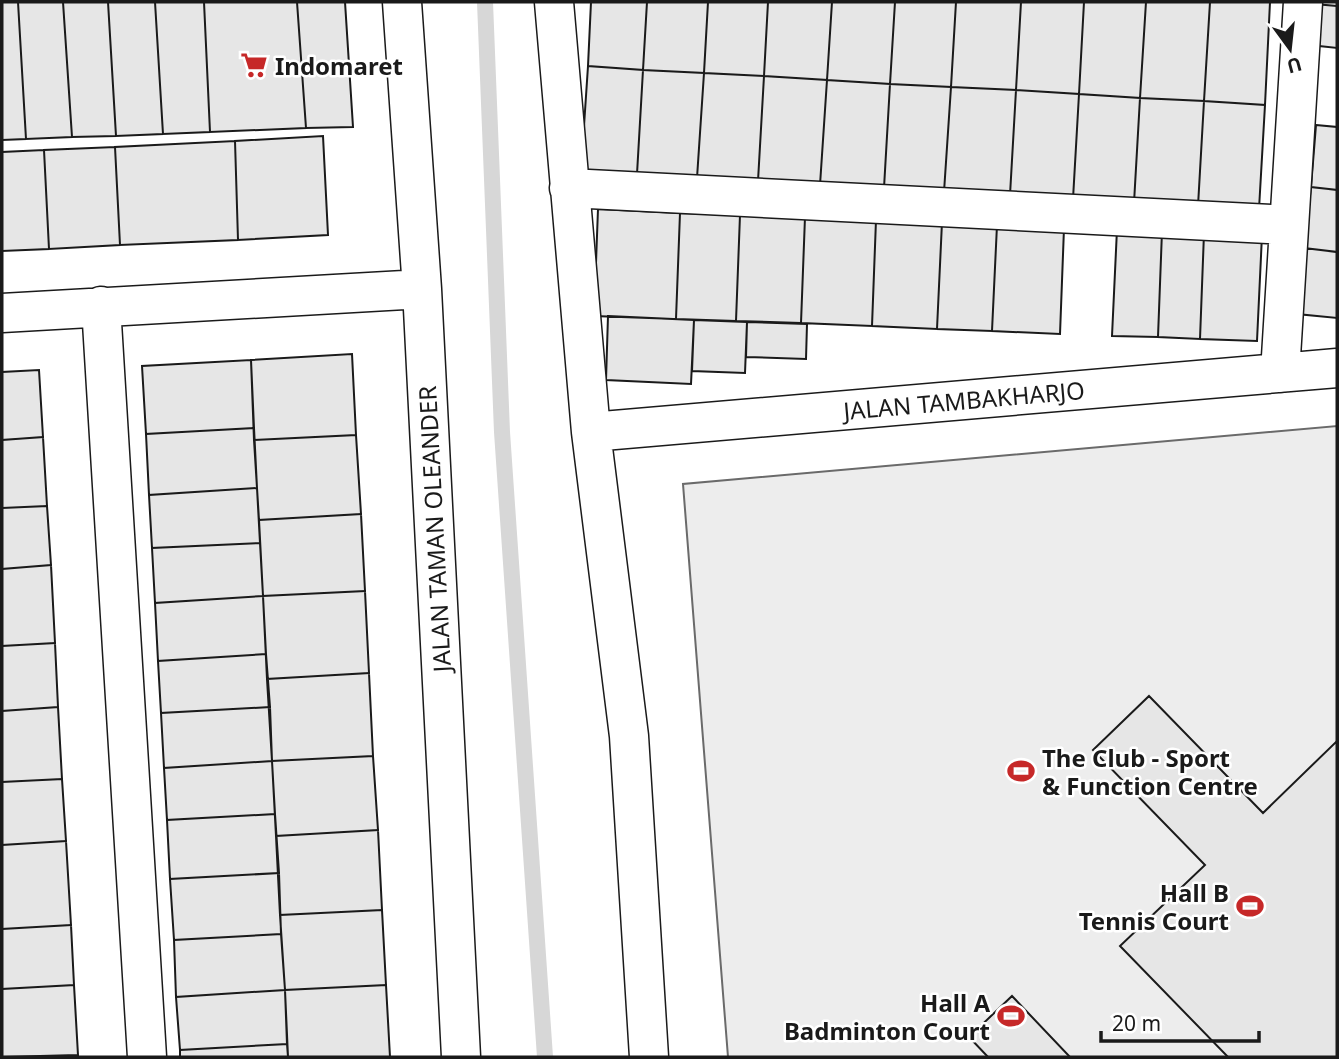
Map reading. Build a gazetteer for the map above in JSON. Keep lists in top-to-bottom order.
{
  "streets": {
    "street": ["JALAN TAMBAKHARJO", "JALAN TAMAN OLEANDER"]
  },
  "places": {
    "supermarket": ["Indomaret"],
    "sports": ["The Club - Sport & Function Centre", "Hall B Tennis Court", "Hall A Badminton Court"]
  },
  "scale_bar": "20 m",
  "north": "bottom"
}
